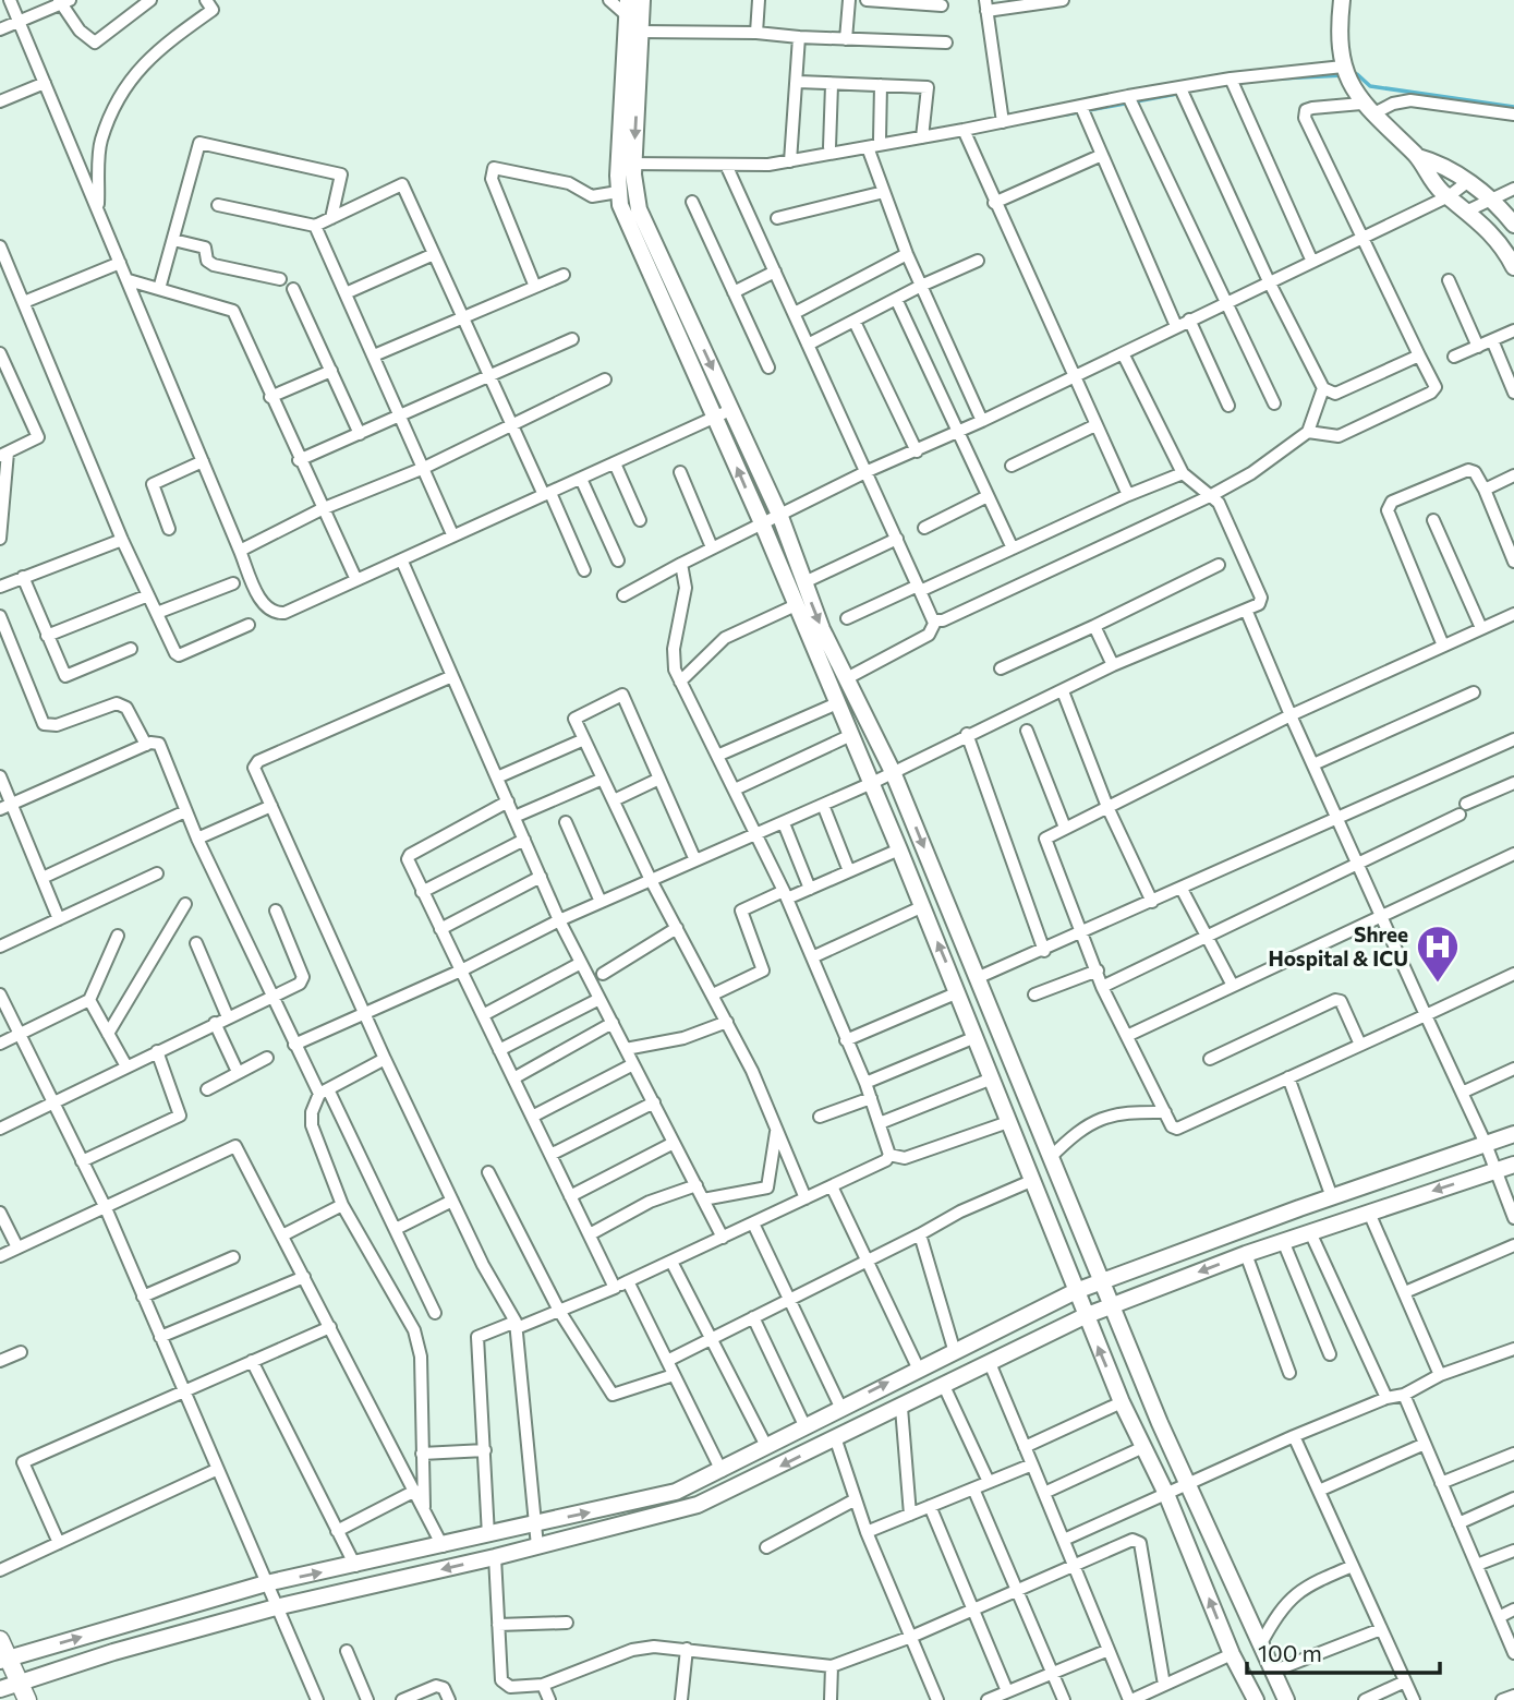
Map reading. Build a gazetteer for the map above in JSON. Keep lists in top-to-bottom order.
{
  "places": {
    "hospital": ["Shree Hospital & ICU"]
  },
  "scale_bar": "100 m"
}
